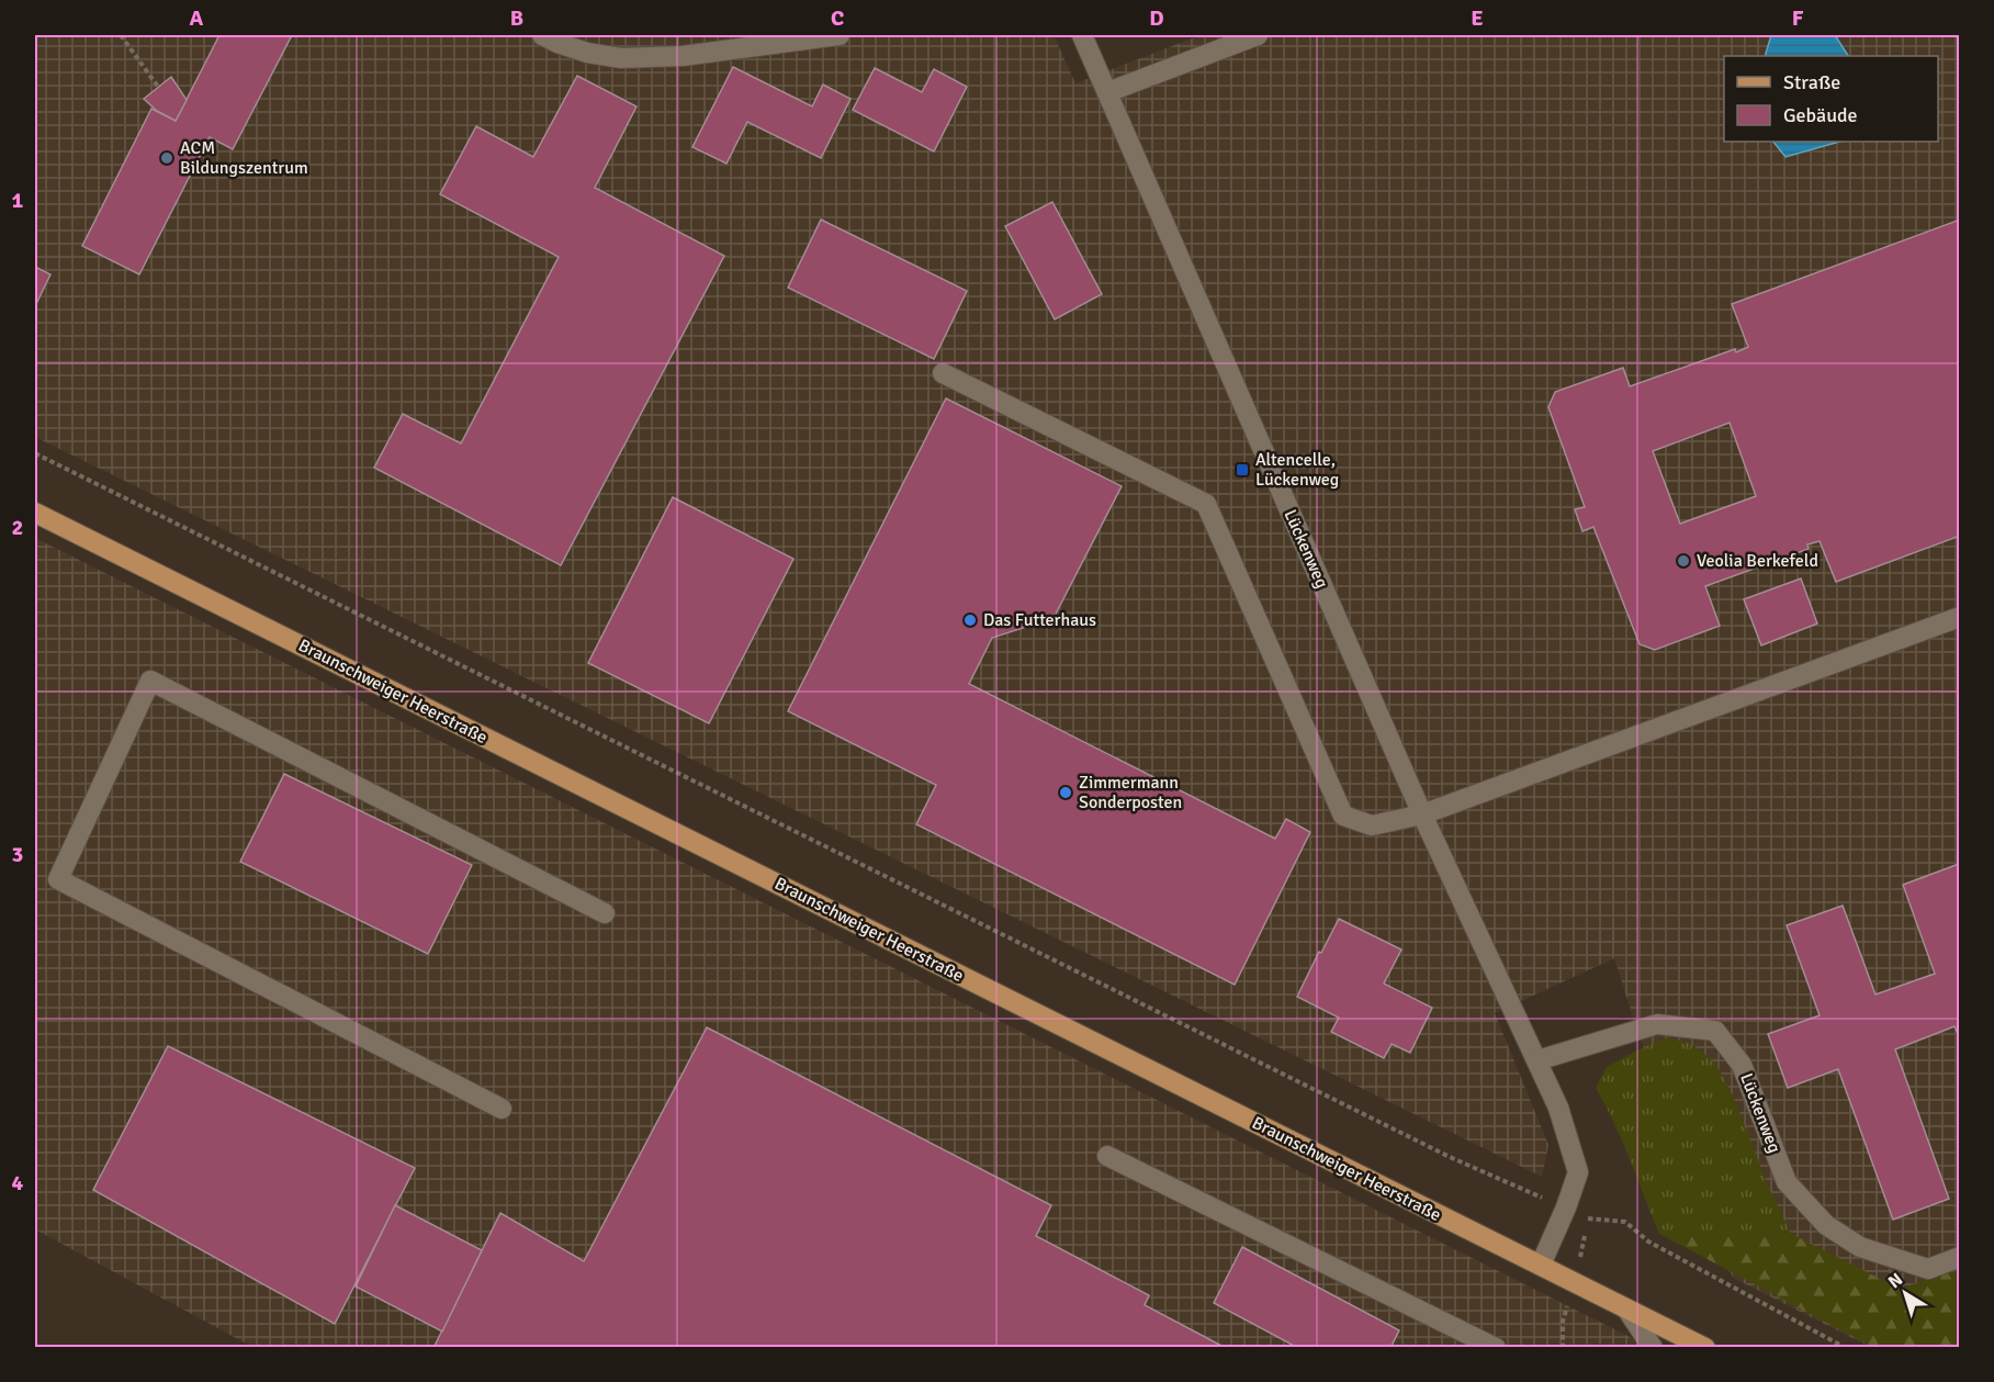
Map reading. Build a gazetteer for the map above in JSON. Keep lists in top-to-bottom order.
{
  "streets": {
    "main road": ["Braunschweiger Heerstraße"],
    "street": ["Lückenweg"]
  },
  "crossings": [
    ["Lückenweg", "Braunschweiger Heerstraße"]
  ],
  "places": {
    "other": [
      "ACM Bildungszentrum",
      "Veolia Berkefeld",
      "Das Futterhaus",
      "Zimmermann Sonderposten"
    ],
    "transit": ["Altencelle, Lückenweg"]
  },
  "legend": ["Straße", "Gebäude"],
  "north": "top left",
  "grid": {
    "columns": [
      "A",
      "B",
      "C",
      "D",
      "E",
      "F"
    ],
    "rows": [
      "1",
      "2",
      "3",
      "4"
    ]
  }
}
